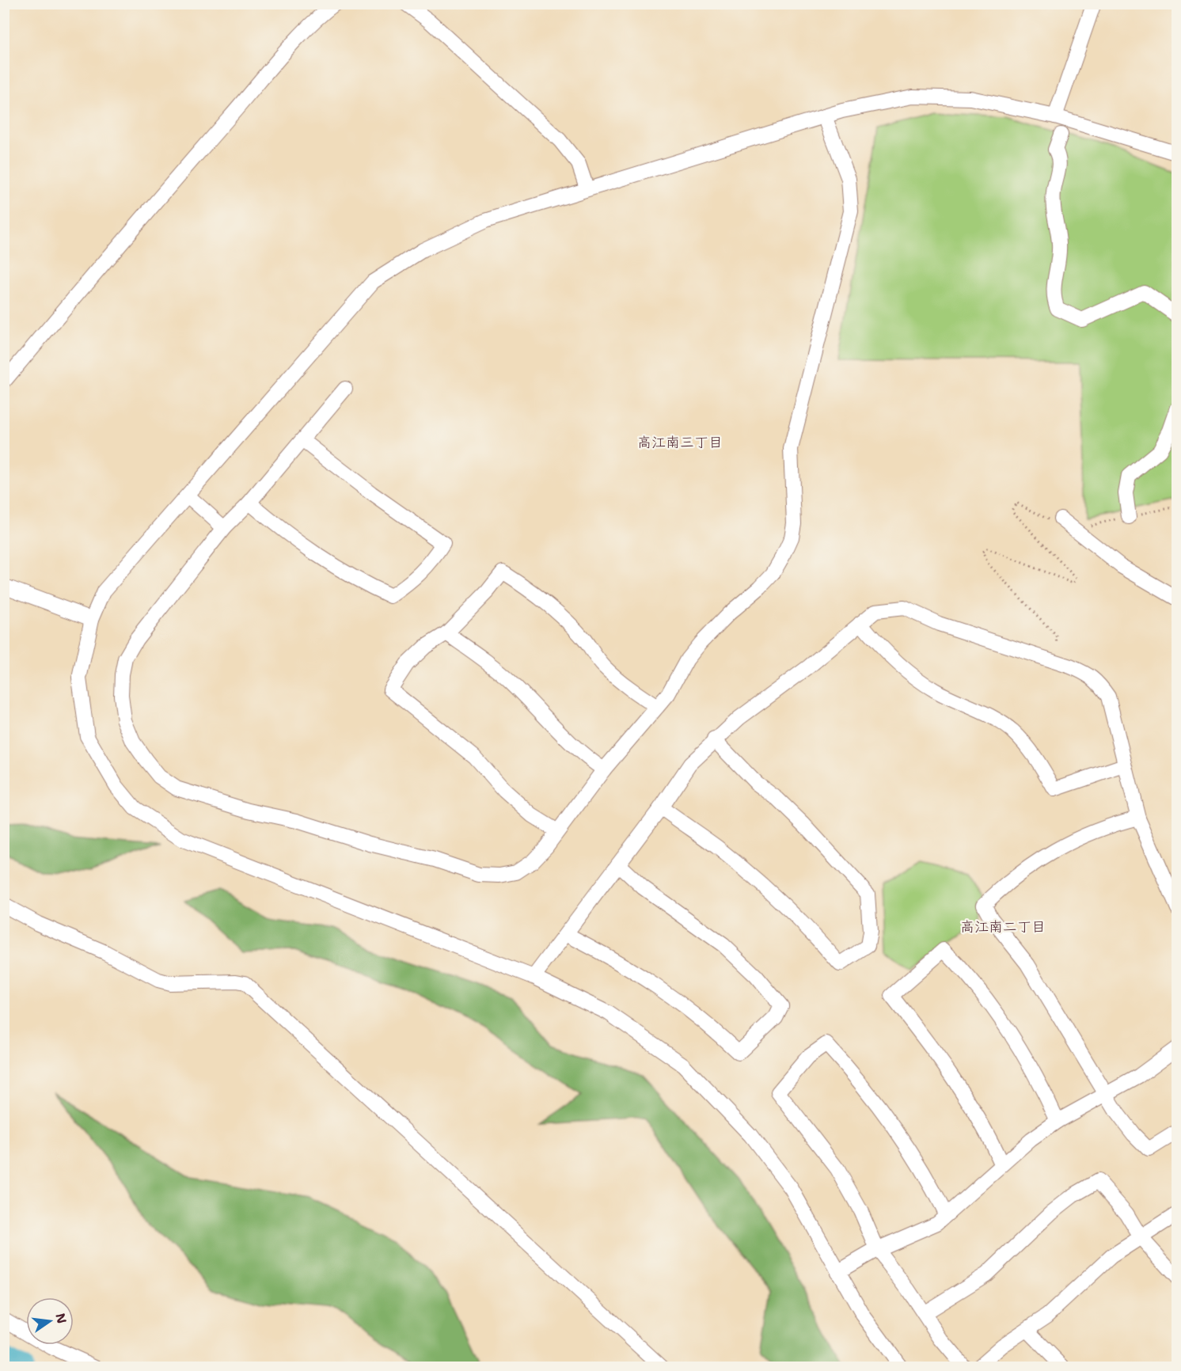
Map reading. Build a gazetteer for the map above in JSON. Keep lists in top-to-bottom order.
{
  "districts": ["高江南三丁目", "高江南二丁目"],
  "north": "right"
}
